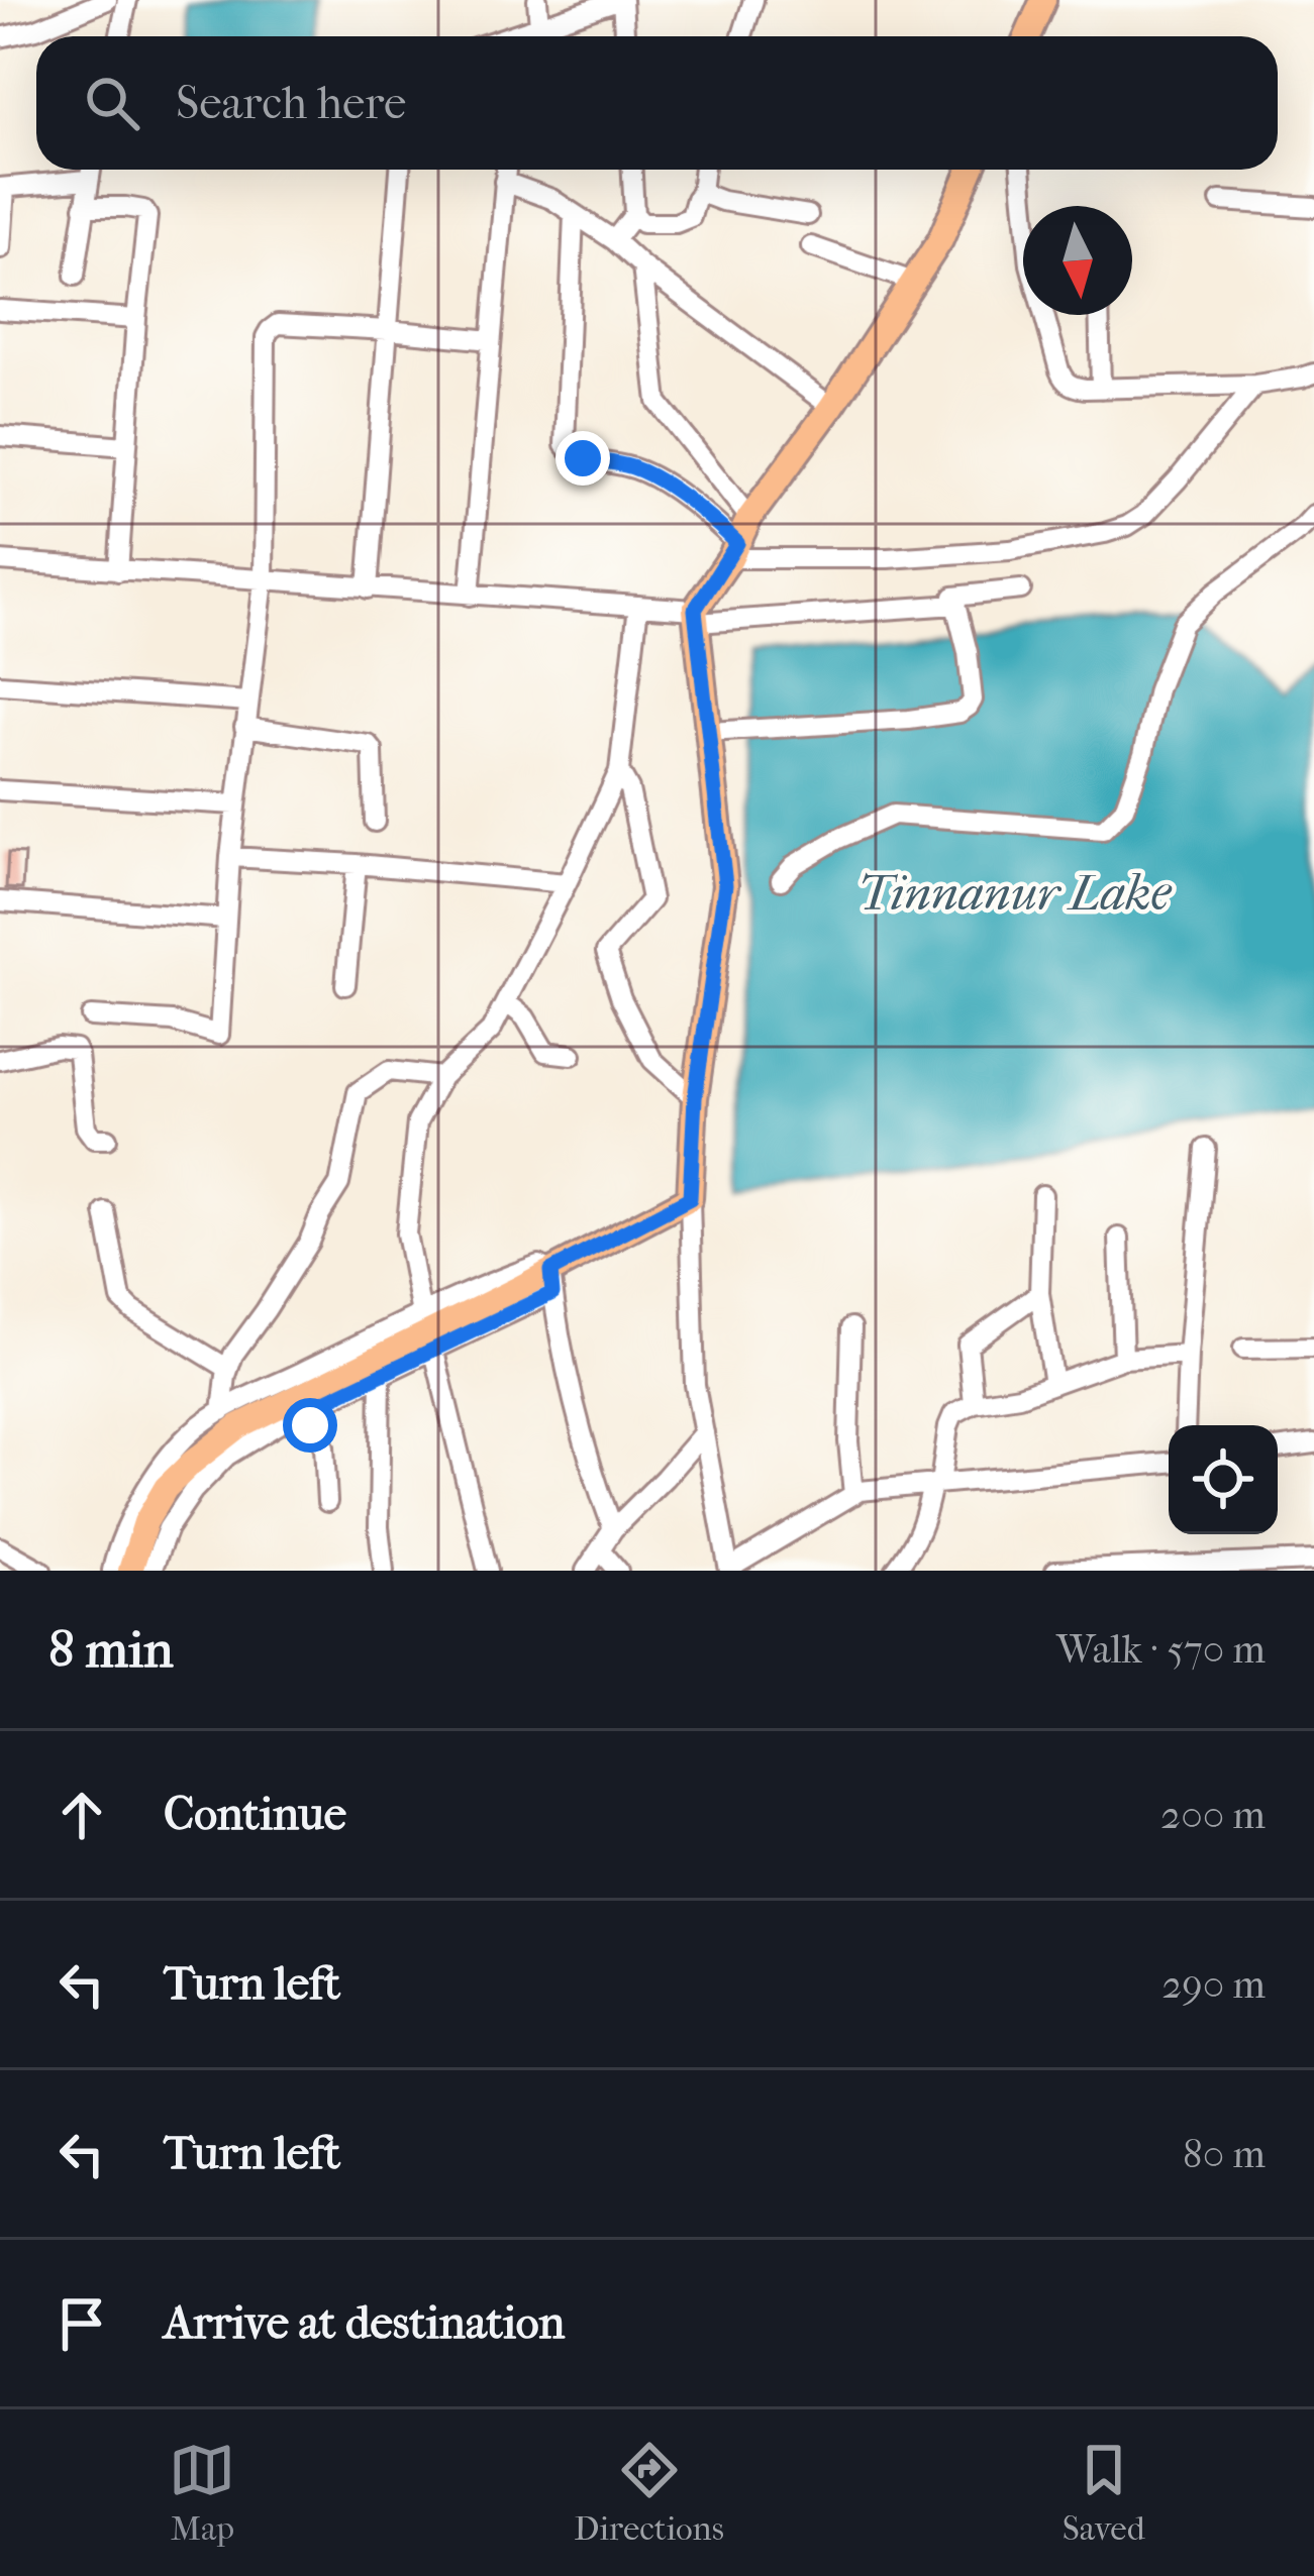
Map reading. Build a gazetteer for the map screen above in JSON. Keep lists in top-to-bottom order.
{
  "water": ["Tinnanur Lake"],
  "north": "bottom",
  "page": {
    "search": "Search here",
    "heading": ["8 min", "Walk · 570 m"],
    "list": [
      ["Continue", "200 m"],
      ["Turn left", "290 m"],
      ["Turn left", "80 m"],
      "Arrive at destination"
    ],
    "nav": ["Map", "Directions", "Saved"]
  }
}
